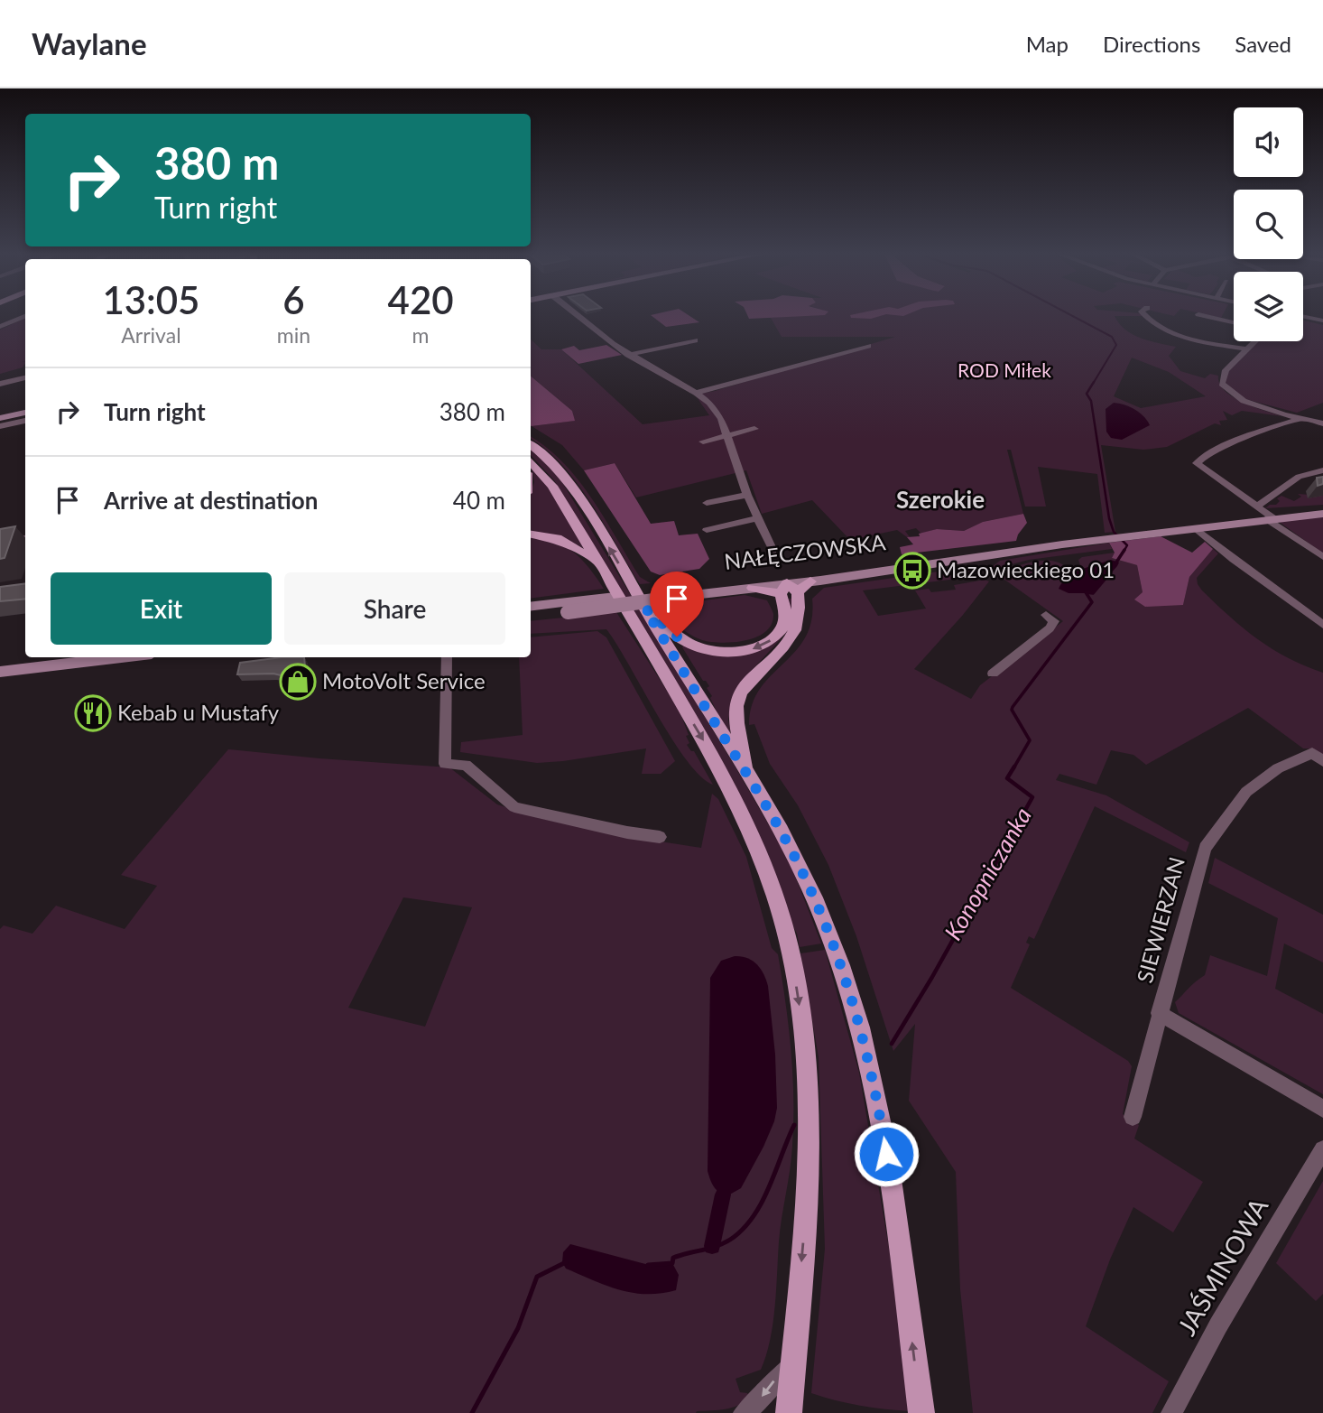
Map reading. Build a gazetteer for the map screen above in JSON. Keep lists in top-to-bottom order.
{
  "streets": {
    "main road": ["NAŁĘCZOWSKA"],
    "street": ["SIEWIERZAN", "JAŚMINOWA"]
  },
  "districts": ["Szerokie"],
  "water": ["Konopniczanka"],
  "parks": ["ROD Miłek"],
  "places": {
    "bus stop": ["Mazowieckiego 01"],
    "shop": ["MotoVolt Service"],
    "restaurant": ["Kebab u Mustafy"]
  },
  "page": {
    "header": "Waylane",
    "nav": ["Map", "Directions", "Saved"],
    "turn": ["380 m", "Turn right"],
    "eta": [
      "13:05",
      "Arrival",
      "6",
      "min",
      "420",
      "m"
    ],
    "list": [
      {
        "name": "Turn right",
        "value": "380 m"
      },
      {
        "name": "Arrive at destination",
        "value": "40 m"
      }
    ],
    "buttons": ["Exit", "Share"]
  }
}
